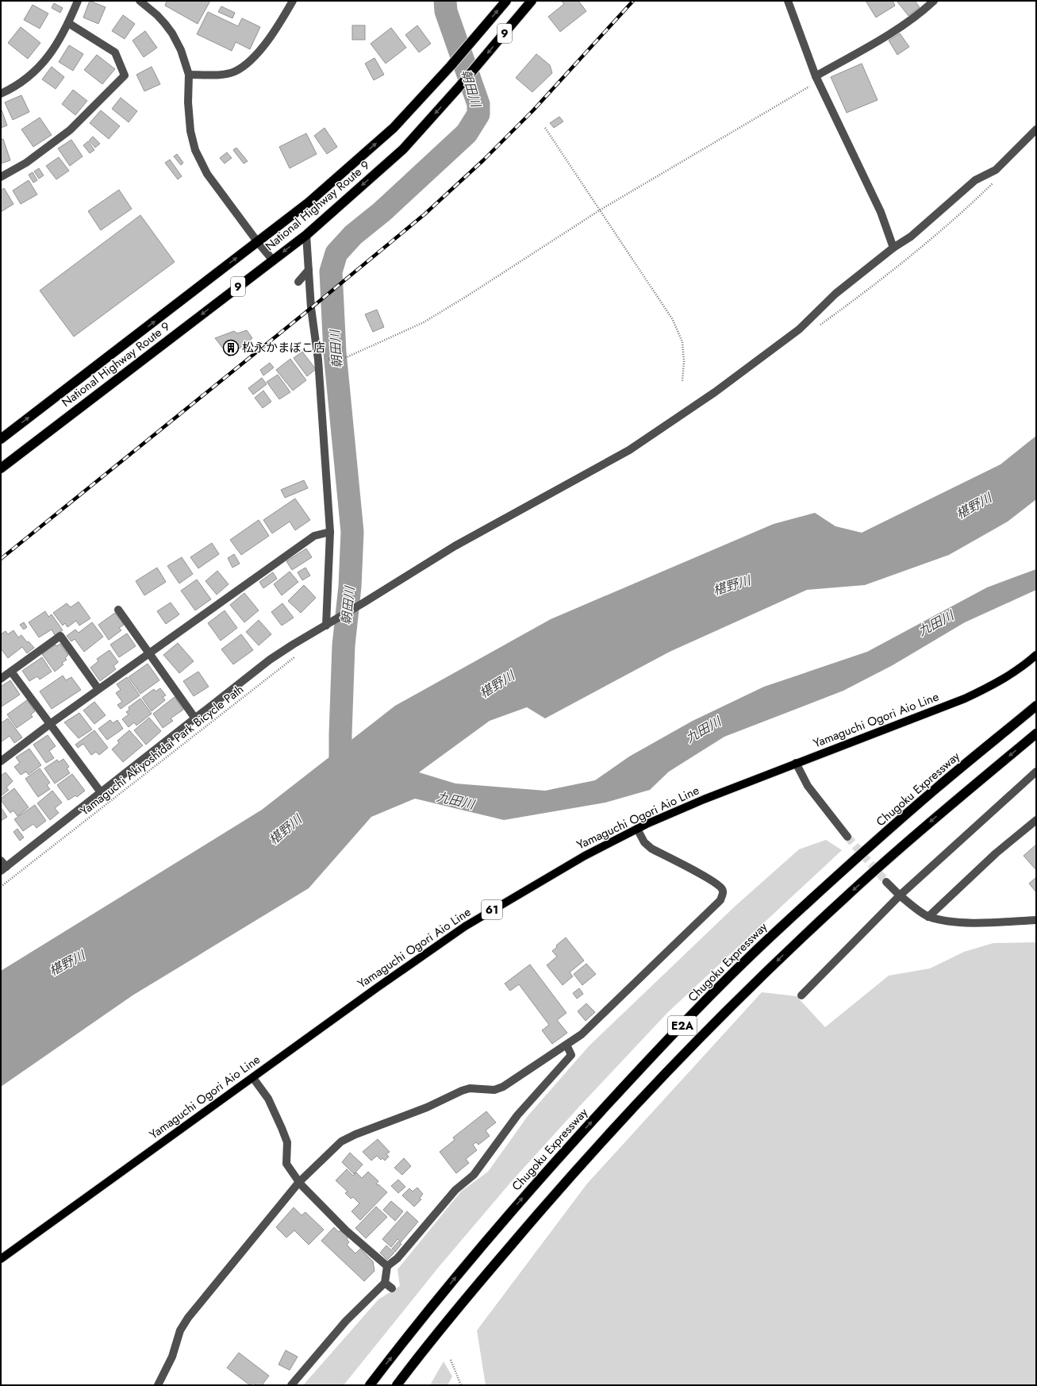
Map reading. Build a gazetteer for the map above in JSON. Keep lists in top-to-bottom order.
{
  "streets": {
    "highway": [
      "9",
      "National Highway Route 9",
      "Chugoku Expressway",
      "E2A"
    ],
    "main road": ["Yamaguchi Ogori Aio Line", "61"],
    "path": ["Yamaguchi Akiyoshidai Park Bicycle Path"]
  },
  "water": ["朝田川", "椹野川", "九田川"],
  "places": {
    "building": ["松永かまぼこ店"]
  }
}
